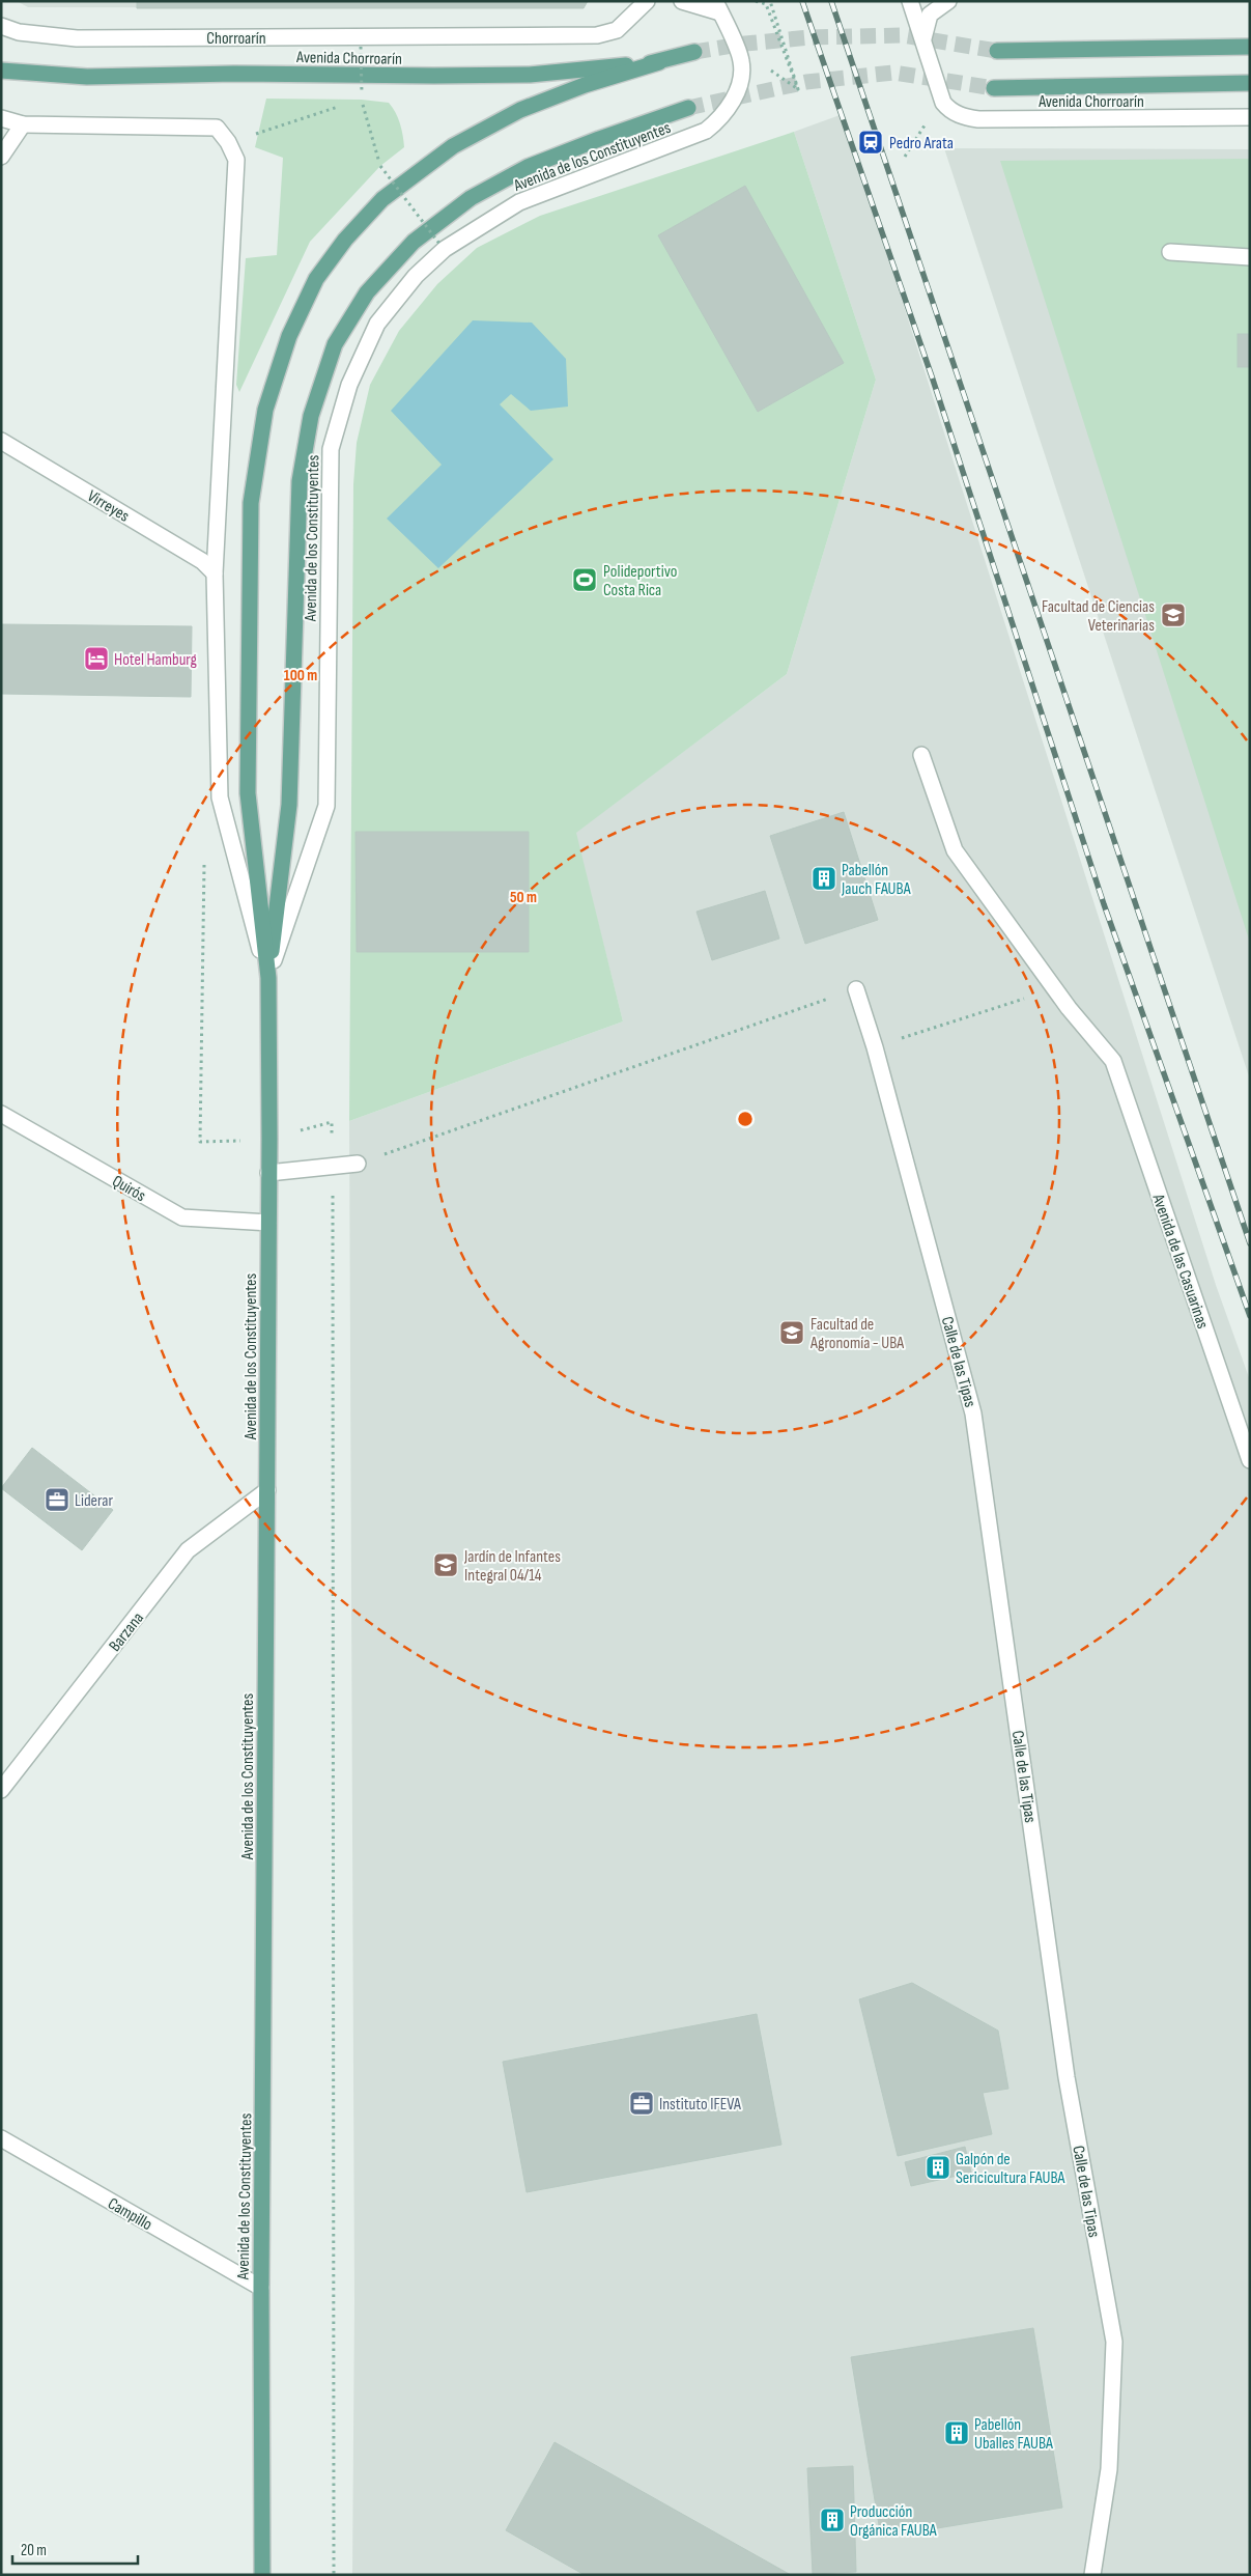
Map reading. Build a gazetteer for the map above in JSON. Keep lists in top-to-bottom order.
{
  "streets": {
    "main road": ["Avenida Chorroarín", "Avenida de los Constituyentes"],
    "street": [
      "Chorroarín",
      "Virreyes",
      "Quirós",
      "Avenida de las Casuarinas",
      "Calle de las Tipas",
      "Barzana",
      "Campillo"
    ]
  },
  "crossings": [
    ["Avenida Chorroarín", "Avenida de los Constituyentes"],
    ["Avenida de los Constituyentes", "Virreyes"],
    ["Avenida de los Constituyentes", "Quirós"],
    ["Avenida de los Constituyentes", "Barzana"],
    ["Avenida de los Constituyentes", "Campillo"]
  ],
  "places": {
    "station": ["Pedro Arata"],
    "sports": ["Polideportivo Costa Rica"],
    "school or university": ["Facultad de Ciencias Veterinarias", "Facultad de Agronomía - UBA", "Jardín de Infantes Integral 04/14"],
    "hotel": ["Hotel Hamburg"],
    "building": [
      "Pabellón Jauch FAUBA",
      "Galpón de Sericicultura FAUBA",
      "Pabellón Uballes FAUBA",
      "Producción Orgánica FAUBA"
    ],
    "office": ["Liderar", "Instituto IFEVA"]
  },
  "scale_bar": "20 m",
  "rings": ["100 m", "50 m"]
}
